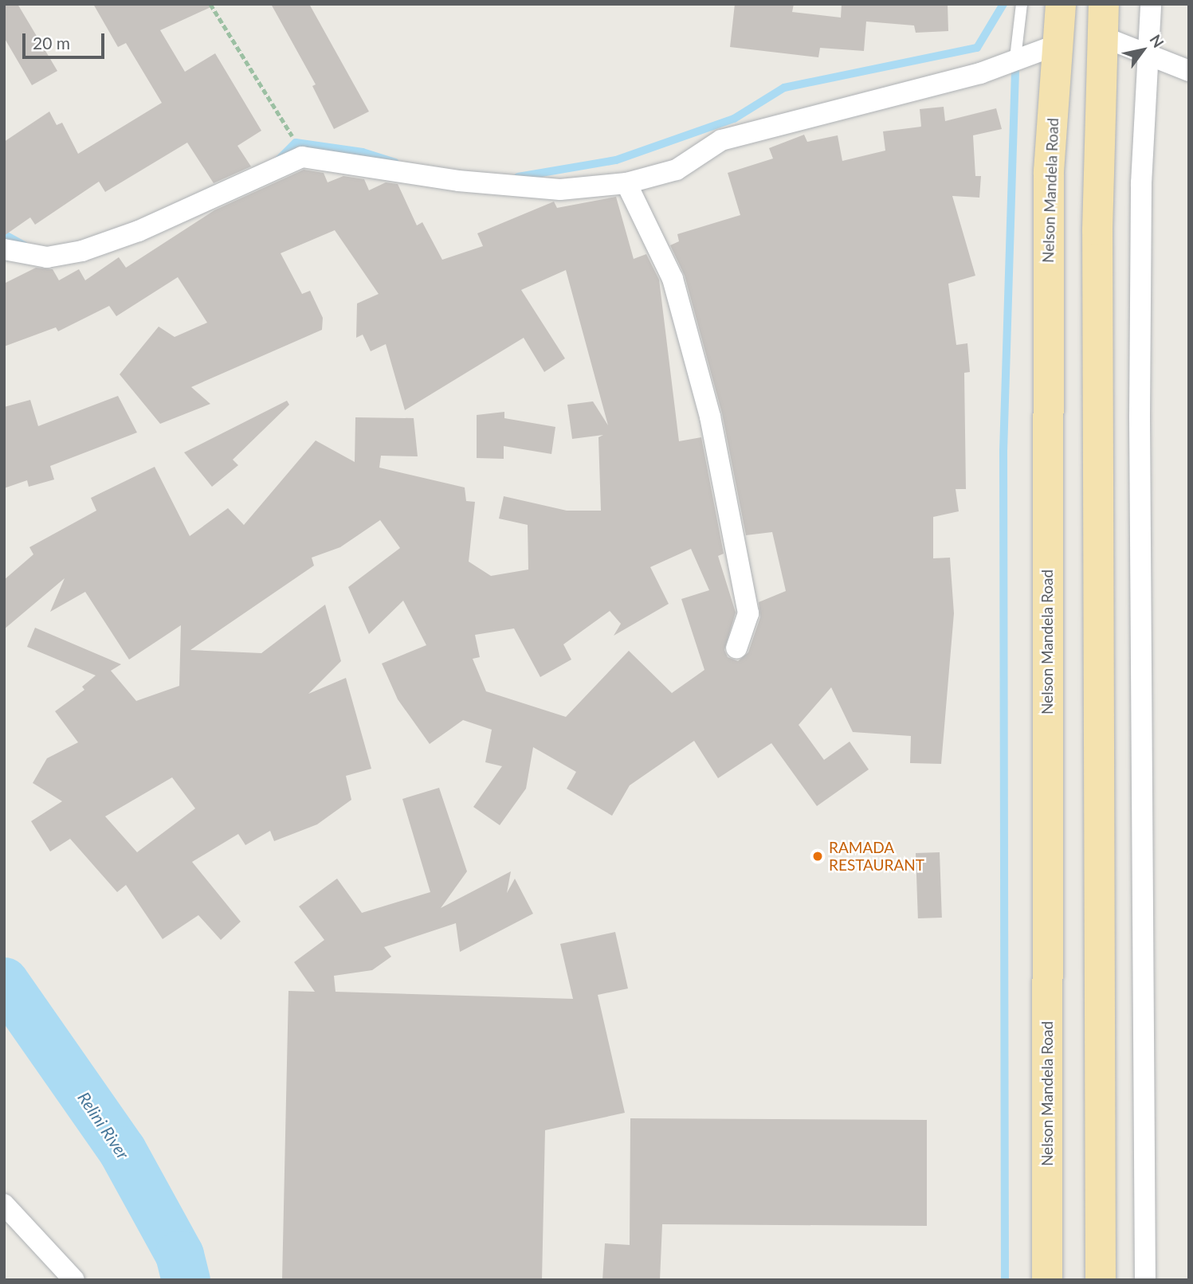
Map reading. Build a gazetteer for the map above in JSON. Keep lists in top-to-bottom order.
{
  "streets": {
    "main road": ["Nelson Mandela Road"]
  },
  "water": ["Relini River"],
  "places": ["RAMADA RESTAURANT"],
  "scale_bar": "20 m",
  "north": "top right"
}
